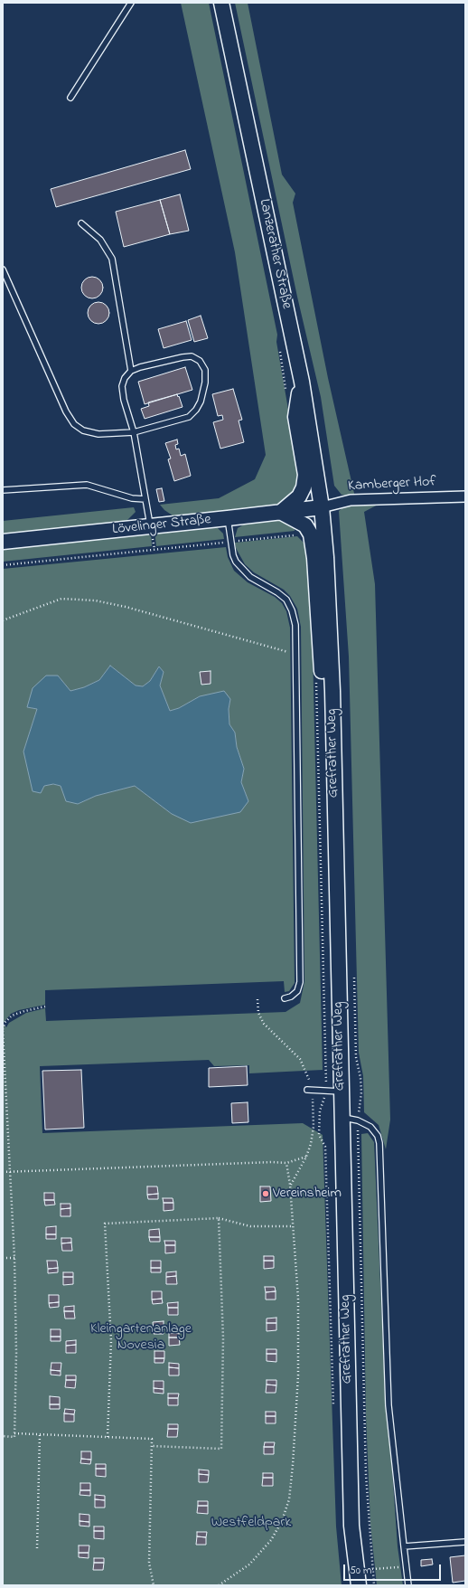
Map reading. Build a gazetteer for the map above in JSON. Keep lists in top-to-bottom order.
{
  "streets": {
    "main road": ["Lanzerather Straße", "Lövelinger Straße", "Grefrather Weg"],
    "street": ["Kamberger Hof"]
  },
  "crossings": [
    ["Lanzerather Straße", "Kamberger Hof"],
    ["Lanzerather Straße", "Lövelinger Straße"],
    ["Lanzerather Straße", "Grefrather Weg"],
    ["Kamberger Hof", "Lövelinger Straße"],
    ["Kamberger Hof", "Grefrather Weg"],
    ["Lövelinger Straße", "Grefrather Weg"]
  ],
  "parks": ["Kleingartenanlage Novesia", "Westfeldpark"],
  "places": ["Vereinsheim"],
  "scale_bar": "50 m"
}
